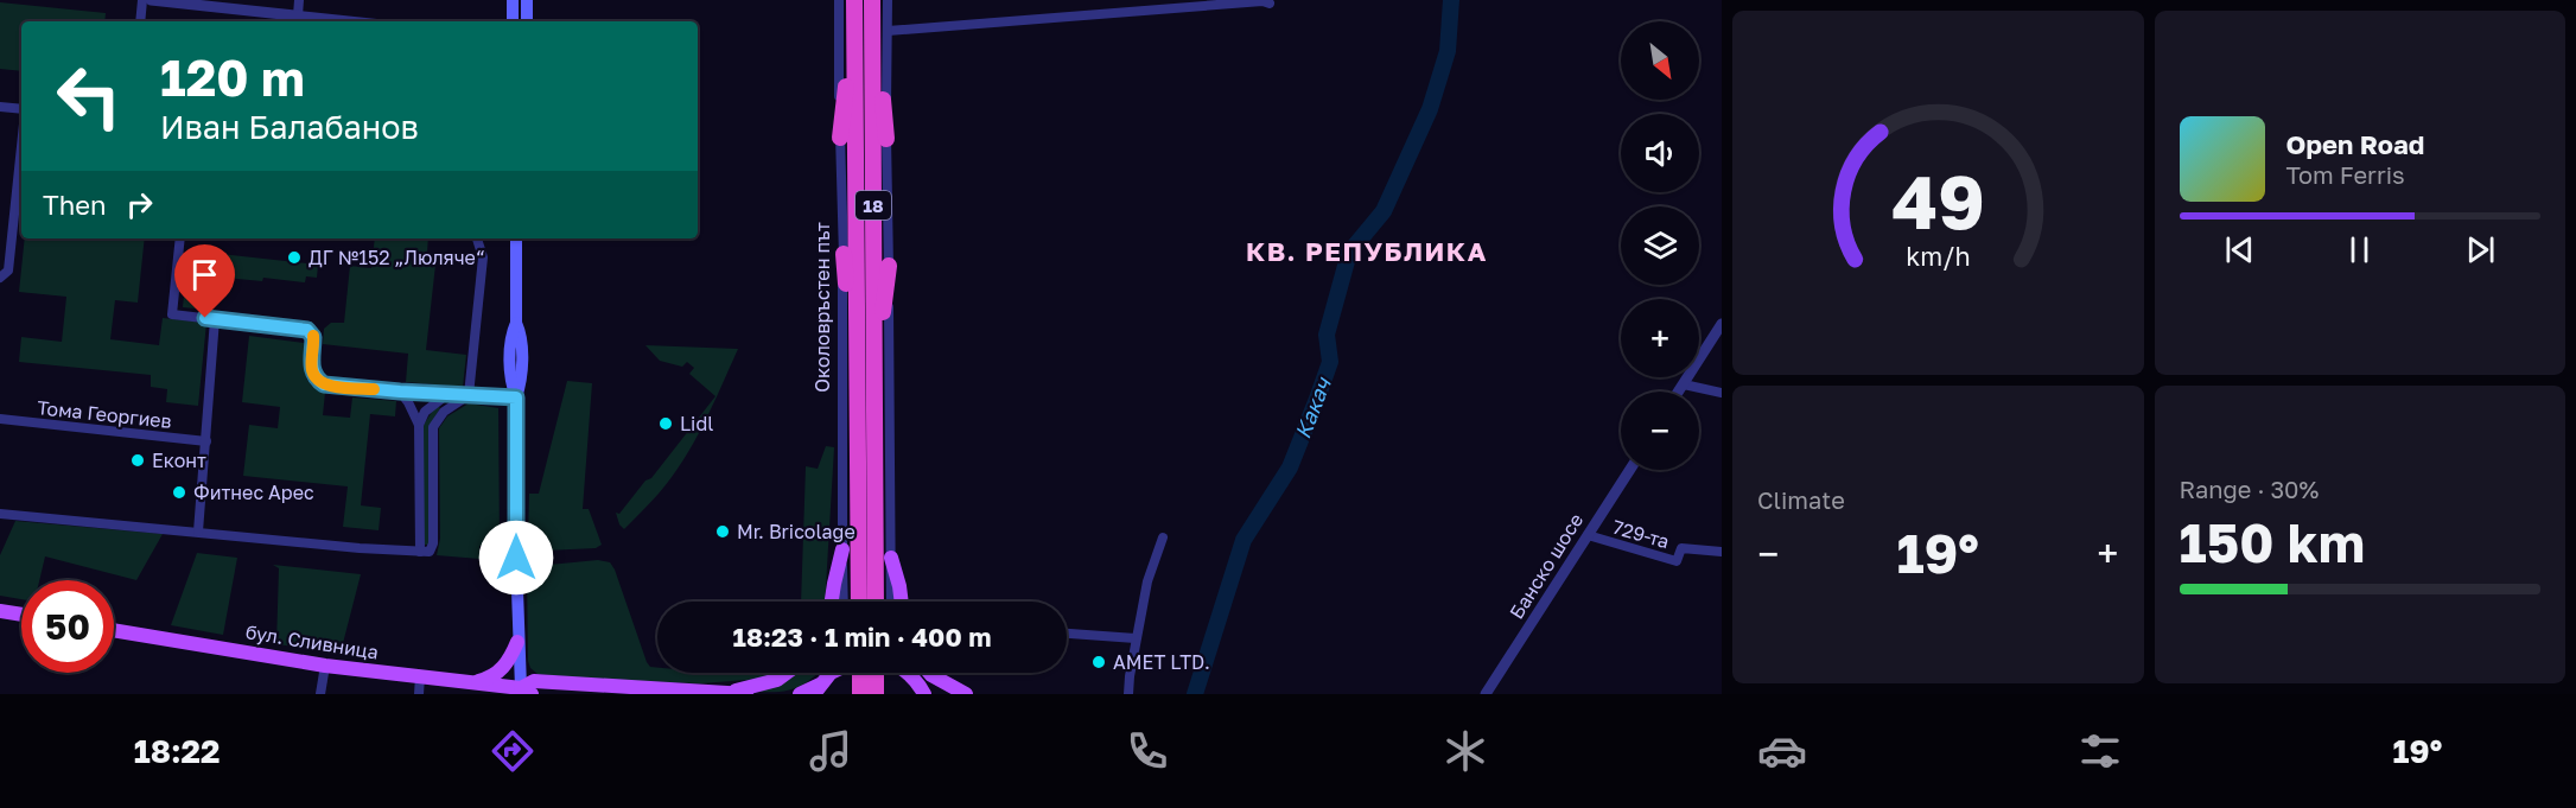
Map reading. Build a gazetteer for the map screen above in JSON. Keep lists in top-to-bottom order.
{
  "streets": {
    "highway": ["18", "Околовръстен път"],
    "main road": ["бул. Сливница"],
    "street": ["Тома Георгиев", "729-та", "Банско шосе"]
  },
  "crossings": [
    ["729-та", "Банско шосе"]
  ],
  "districts": ["КВ. РЕПУБЛИКА"],
  "water": ["Какач"],
  "places": [
    "ДГ №152 „Люляче“",
    "Lidl",
    "Еконт",
    "Фитнес Арес",
    "Mr. Bricolage",
    "AMET LTD."
  ],
  "north": "bottom right",
  "page": {
    "map_buttons": ["+", "−"],
    "turn": ["120 m", "Иван Балабанов"],
    "song": ["Open Road", "Tom Ferris"],
    "then": "Then",
    "tile": [
      "Climate",
      ["Range · 30%", "150 km"]
    ],
    "heat": ["−", "19°", "+"],
    "limit": "50",
    "trip": "18:23 · 1 min · 400 m",
    "tabs": ["18:22", "19°"],
    "gauge": ["49", "km/h"]
  }
}
